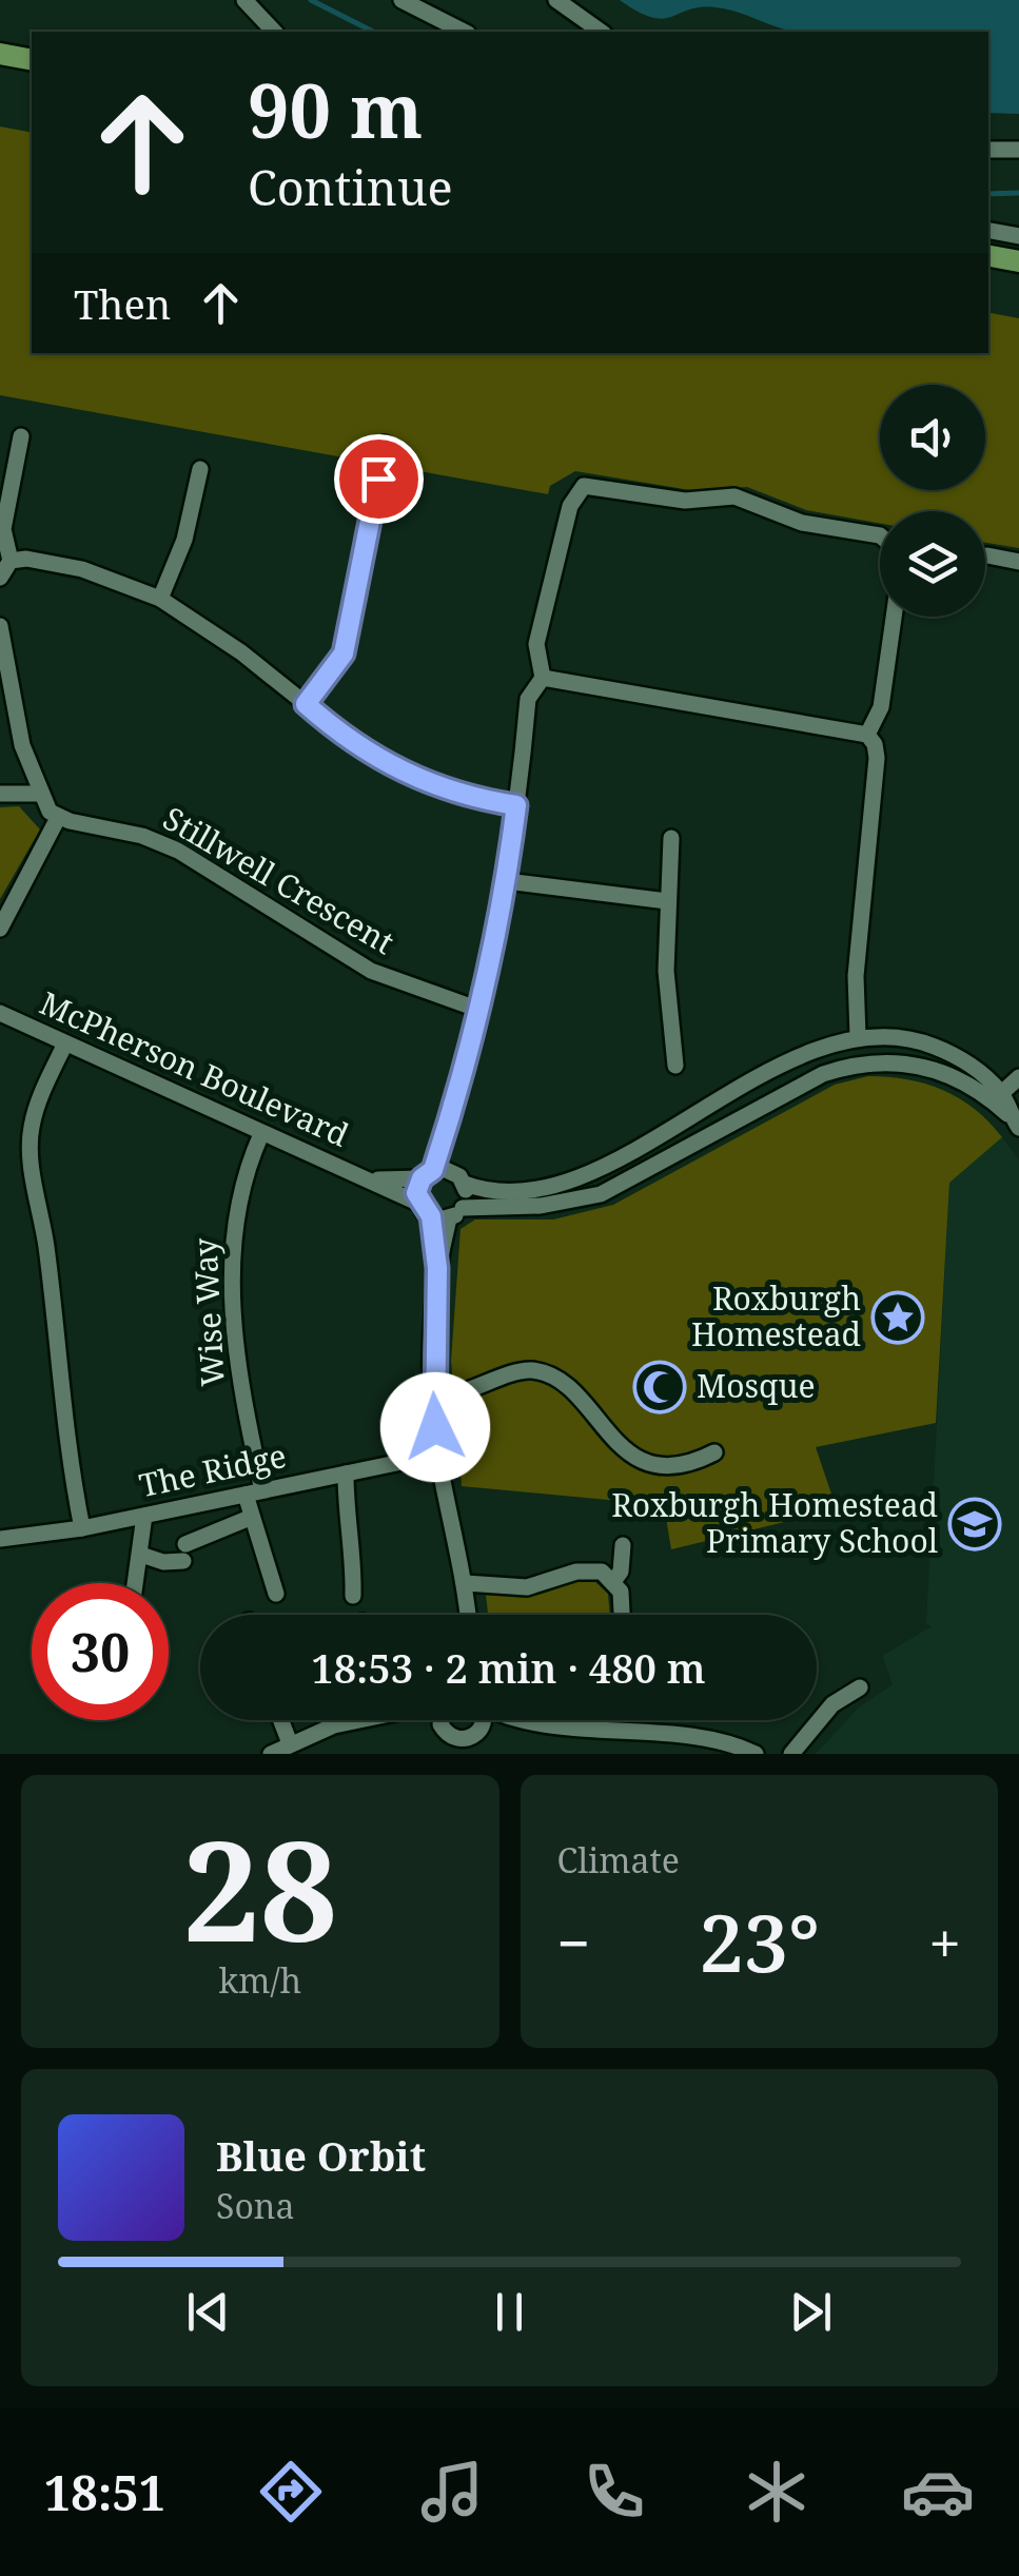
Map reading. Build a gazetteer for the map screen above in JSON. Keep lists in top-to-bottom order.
{
  "streets": {
    "street": [
      "Stillwell Crescent",
      "McPherson Boulevard",
      "Wise Way",
      "The Ridge"
    ]
  },
  "crossings": [
    ["McPherson Boulevard", "Wise Way"],
    ["Wise Way", "The Ridge"]
  ],
  "places": {
    "place": ["Roxburgh Homestead"],
    "mosque": ["Mosque"],
    "school or university": ["Roxburgh Homestead Primary School"]
  },
  "page": {
    "turn": ["90 m", "Continue"],
    "then": "Then",
    "limit": "30",
    "trip": "18:53 · 2 min · 480 m",
    "tile": [
      ["28", "km/h"],
      "Climate"
    ],
    "heat": ["−", "23°", "+"],
    "song": ["Blue Orbit", "Sona"],
    "tabs": "18:51"
  }
}
